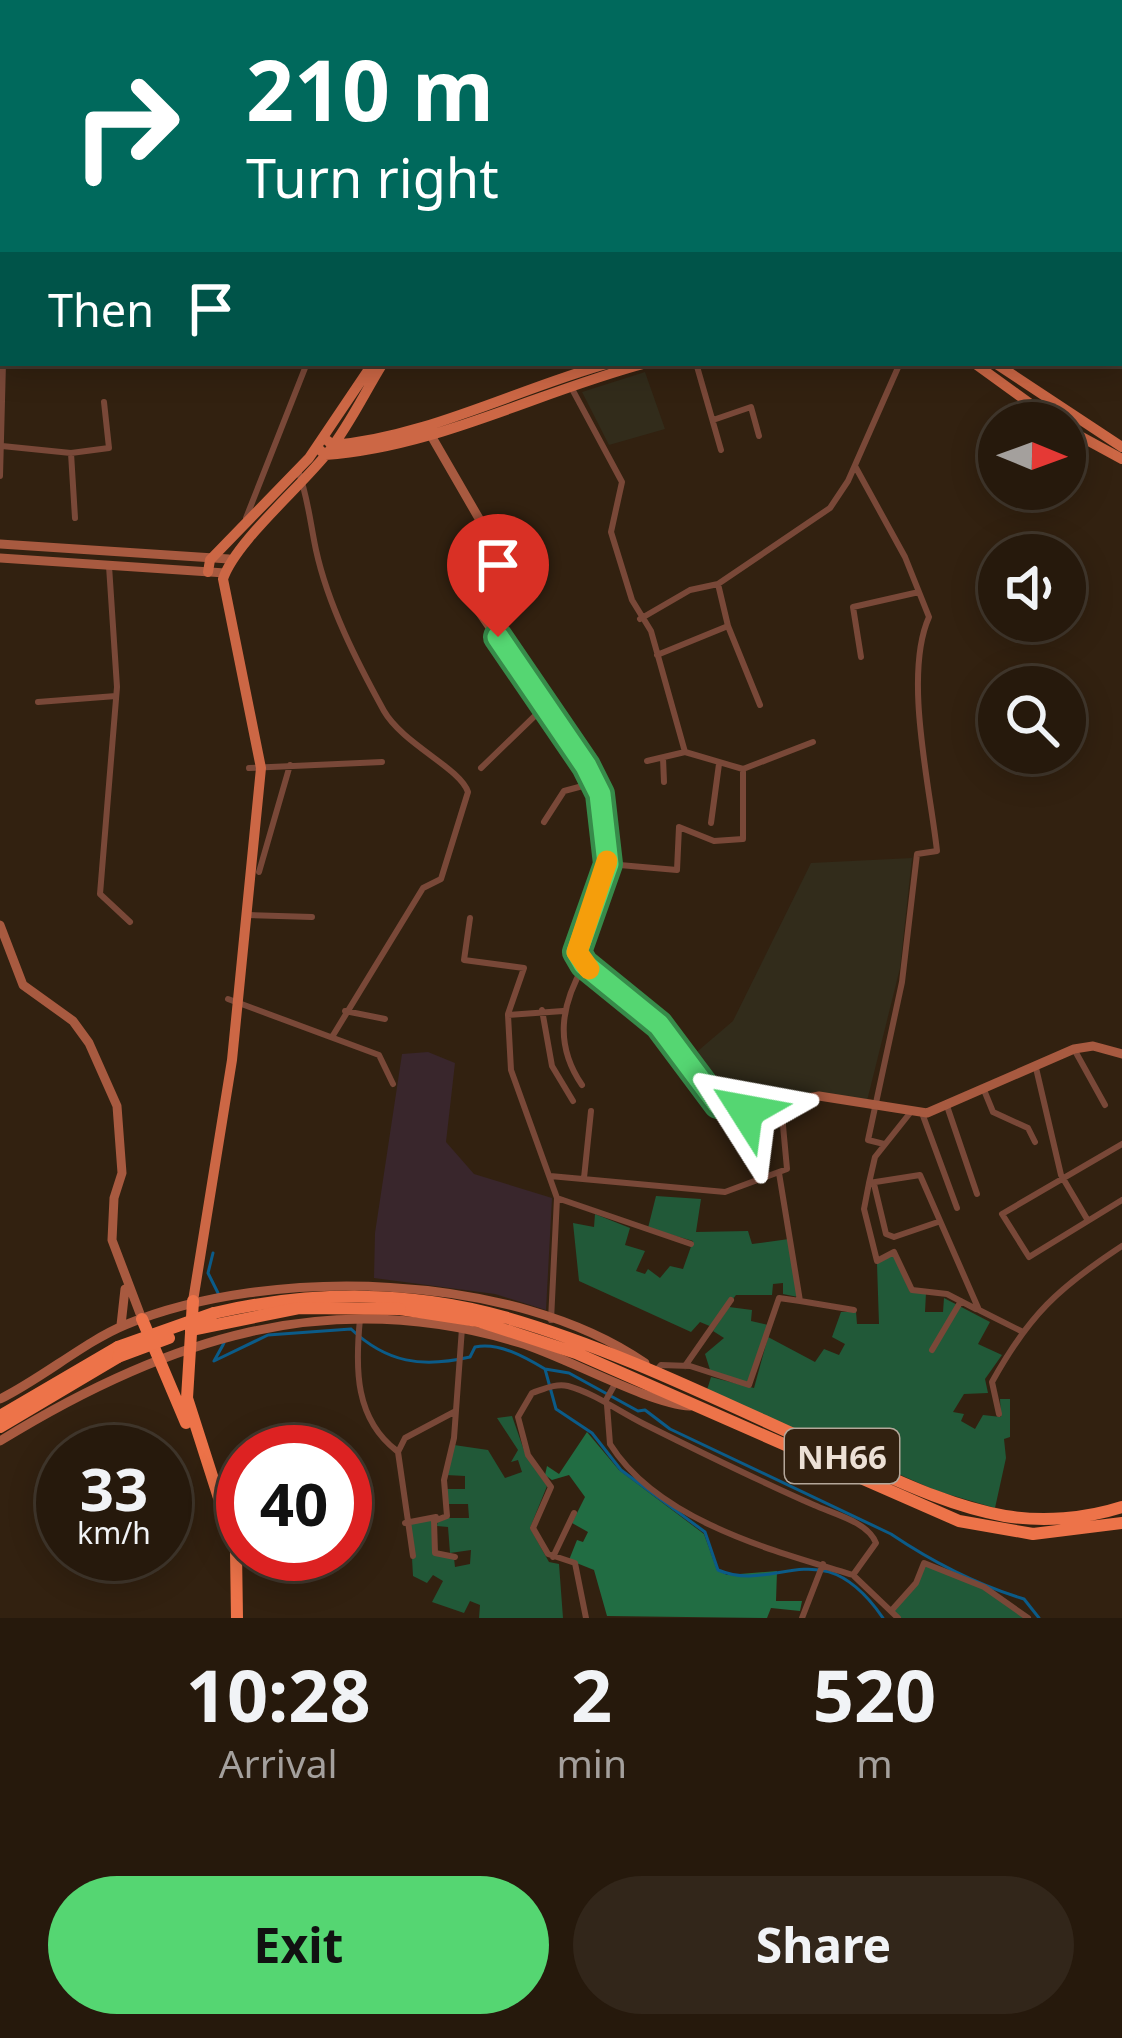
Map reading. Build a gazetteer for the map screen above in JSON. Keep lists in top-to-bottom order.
{
  "streets": {
    "highway": ["NH66"]
  },
  "north": "right",
  "page": {
    "turn": ["210 m", "Turn right"],
    "then": "Then",
    "speed": "33 km/h",
    "limit": "40",
    "eta": [
      "10:28",
      "Arrival",
      "2",
      "min",
      "520",
      "m"
    ],
    "buttons": ["Exit", "Share"]
  }
}
